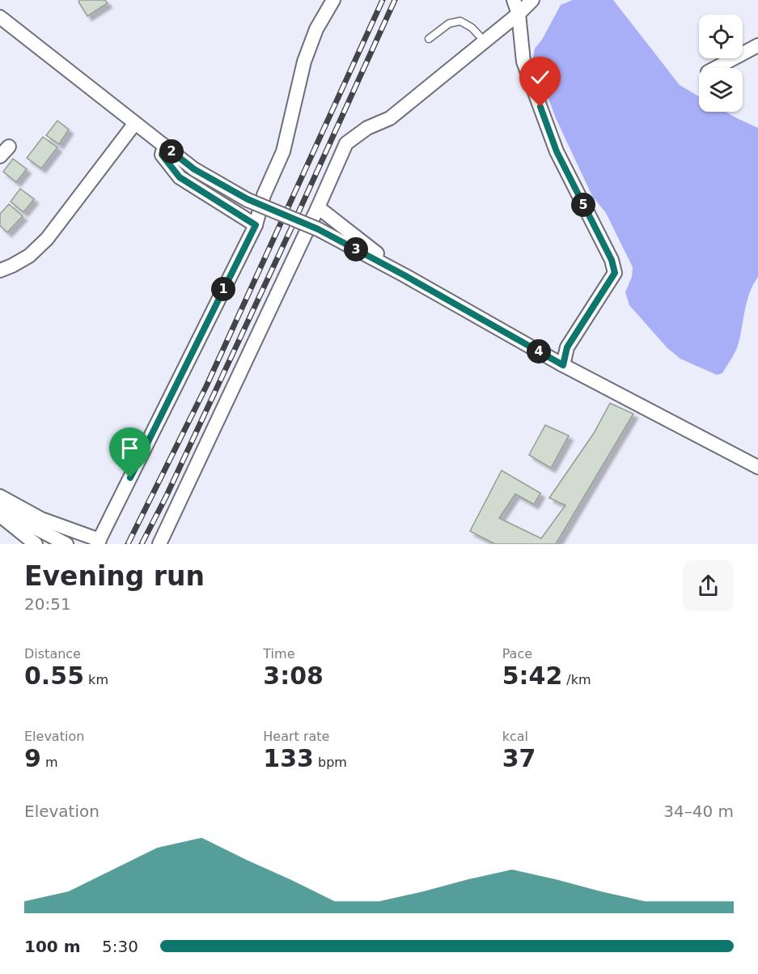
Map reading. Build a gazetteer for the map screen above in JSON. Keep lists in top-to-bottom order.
{
  "page": {
    "pins": [
      "2",
      "5",
      "3",
      "1",
      "4"
    ],
    "heading": ["Evening run", "20:51"],
    "stats": [
      ["Distance", "0.55 km"],
      ["Time", "3:08"],
      ["Pace", "5:42 /km"],
      ["Elevation", "9 m"],
      ["Heart rate", "133 bpm"],
      ["kcal", "37"]
    ],
    "chart": ["Elevation", "34–40 m"],
    "list": [
      {
        "name": "100 m",
        "note": "5:30"
      }
    ]
  }
}
